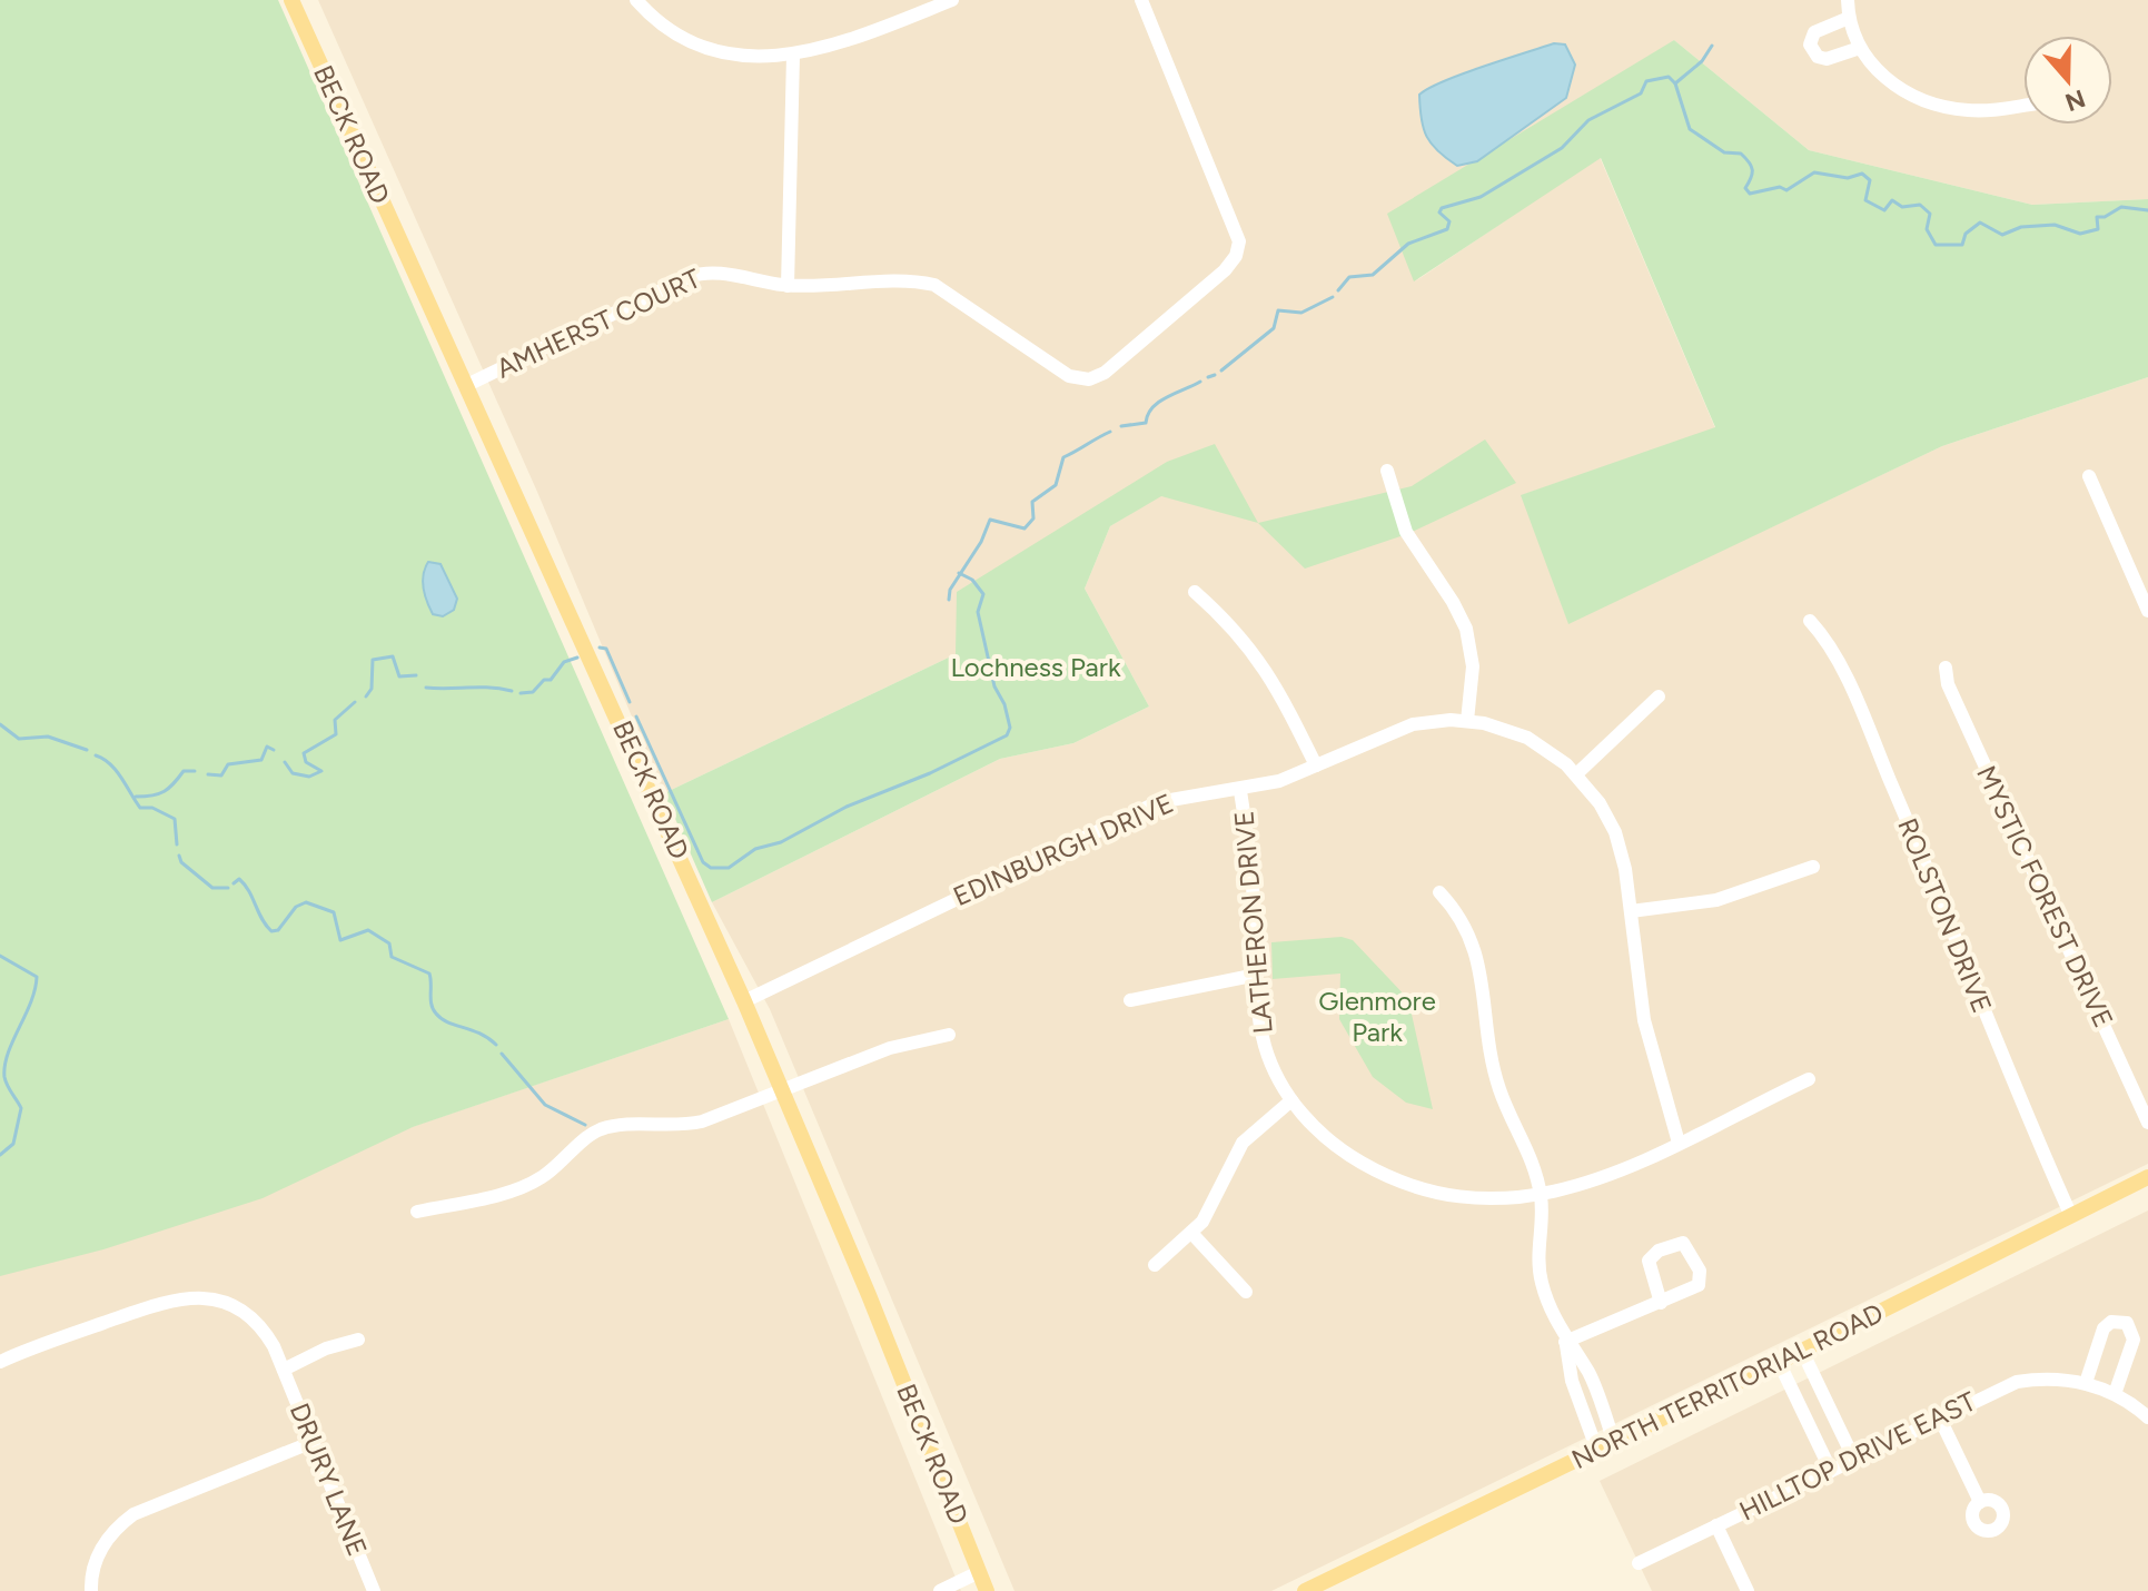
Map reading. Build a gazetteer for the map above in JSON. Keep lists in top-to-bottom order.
{
  "streets": {
    "main road": ["BECK ROAD", "NORTH TERRITORIAL ROAD"],
    "street": [
      "AMHERST COURT",
      "EDINBURGH DRIVE",
      "MYSTIC FOREST DRIVE",
      "ROLSTON DRIVE",
      "LATHERON DRIVE",
      "HILLTOP DRIVE EAST",
      "DRURY LANE"
    ]
  },
  "crossings": [
    ["BECK ROAD", "AMHERST COURT"],
    ["BECK ROAD", "EDINBURGH DRIVE"],
    ["EDINBURGH DRIVE", "LATHERON DRIVE"],
    ["ROLSTON DRIVE", "NORTH TERRITORIAL ROAD"]
  ],
  "parks": ["Lochness Park", "Glenmore Park"],
  "north": "bottom"
}
